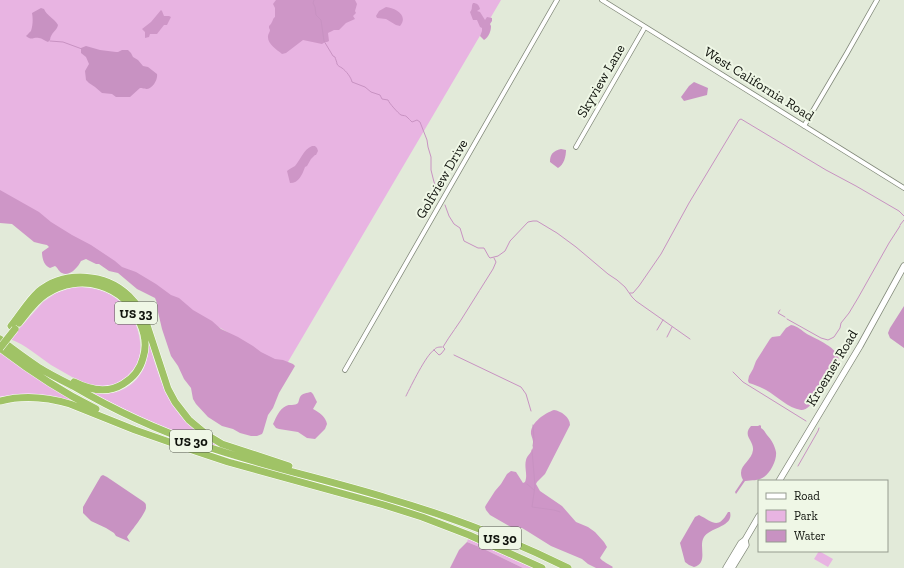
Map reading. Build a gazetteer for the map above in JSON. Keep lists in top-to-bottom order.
{
  "streets": {
    "highway": ["US 33", "US 30"],
    "street": [
      "Skyview Lane",
      "West California Road",
      "Golfview Drive",
      "Kroemer Road"
    ]
  },
  "crossings": [
    ["Skyview Lane", "West California Road"],
    ["US 33", "US 30"]
  ],
  "legend": ["Road", "Park", "Water"]
}
